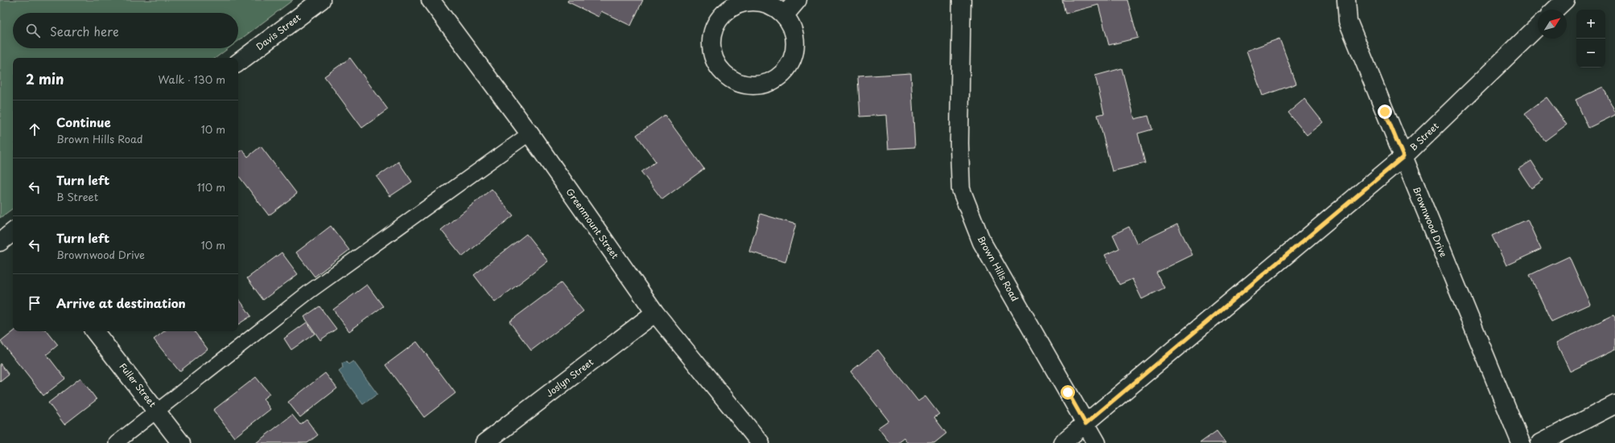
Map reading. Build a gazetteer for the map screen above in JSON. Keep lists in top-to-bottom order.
{
  "streets": {
    "street": [
      "Davis Street",
      "B Street",
      "Brownwood Drive",
      "Greenmount Street",
      "Brown Hills Road",
      "Joslyn Street",
      "Fuller Street"
    ]
  },
  "crossings": [
    ["B Street", "Brownwood Drive"],
    ["B Street", "Brown Hills Road"],
    ["Greenmount Street", "Joslyn Street"]
  ],
  "north": "top right",
  "page": {
    "map_buttons": ["+", "−"],
    "search": "Search here",
    "heading": ["2 min", "Walk · 130 m"],
    "list": [
      ["Continue", "Brown Hills Road", "10 m"],
      ["Turn left", "B Street", "110 m"],
      ["Turn left", "Brownwood Drive", "10 m"],
      "Arrive at destination"
    ]
  }
}
